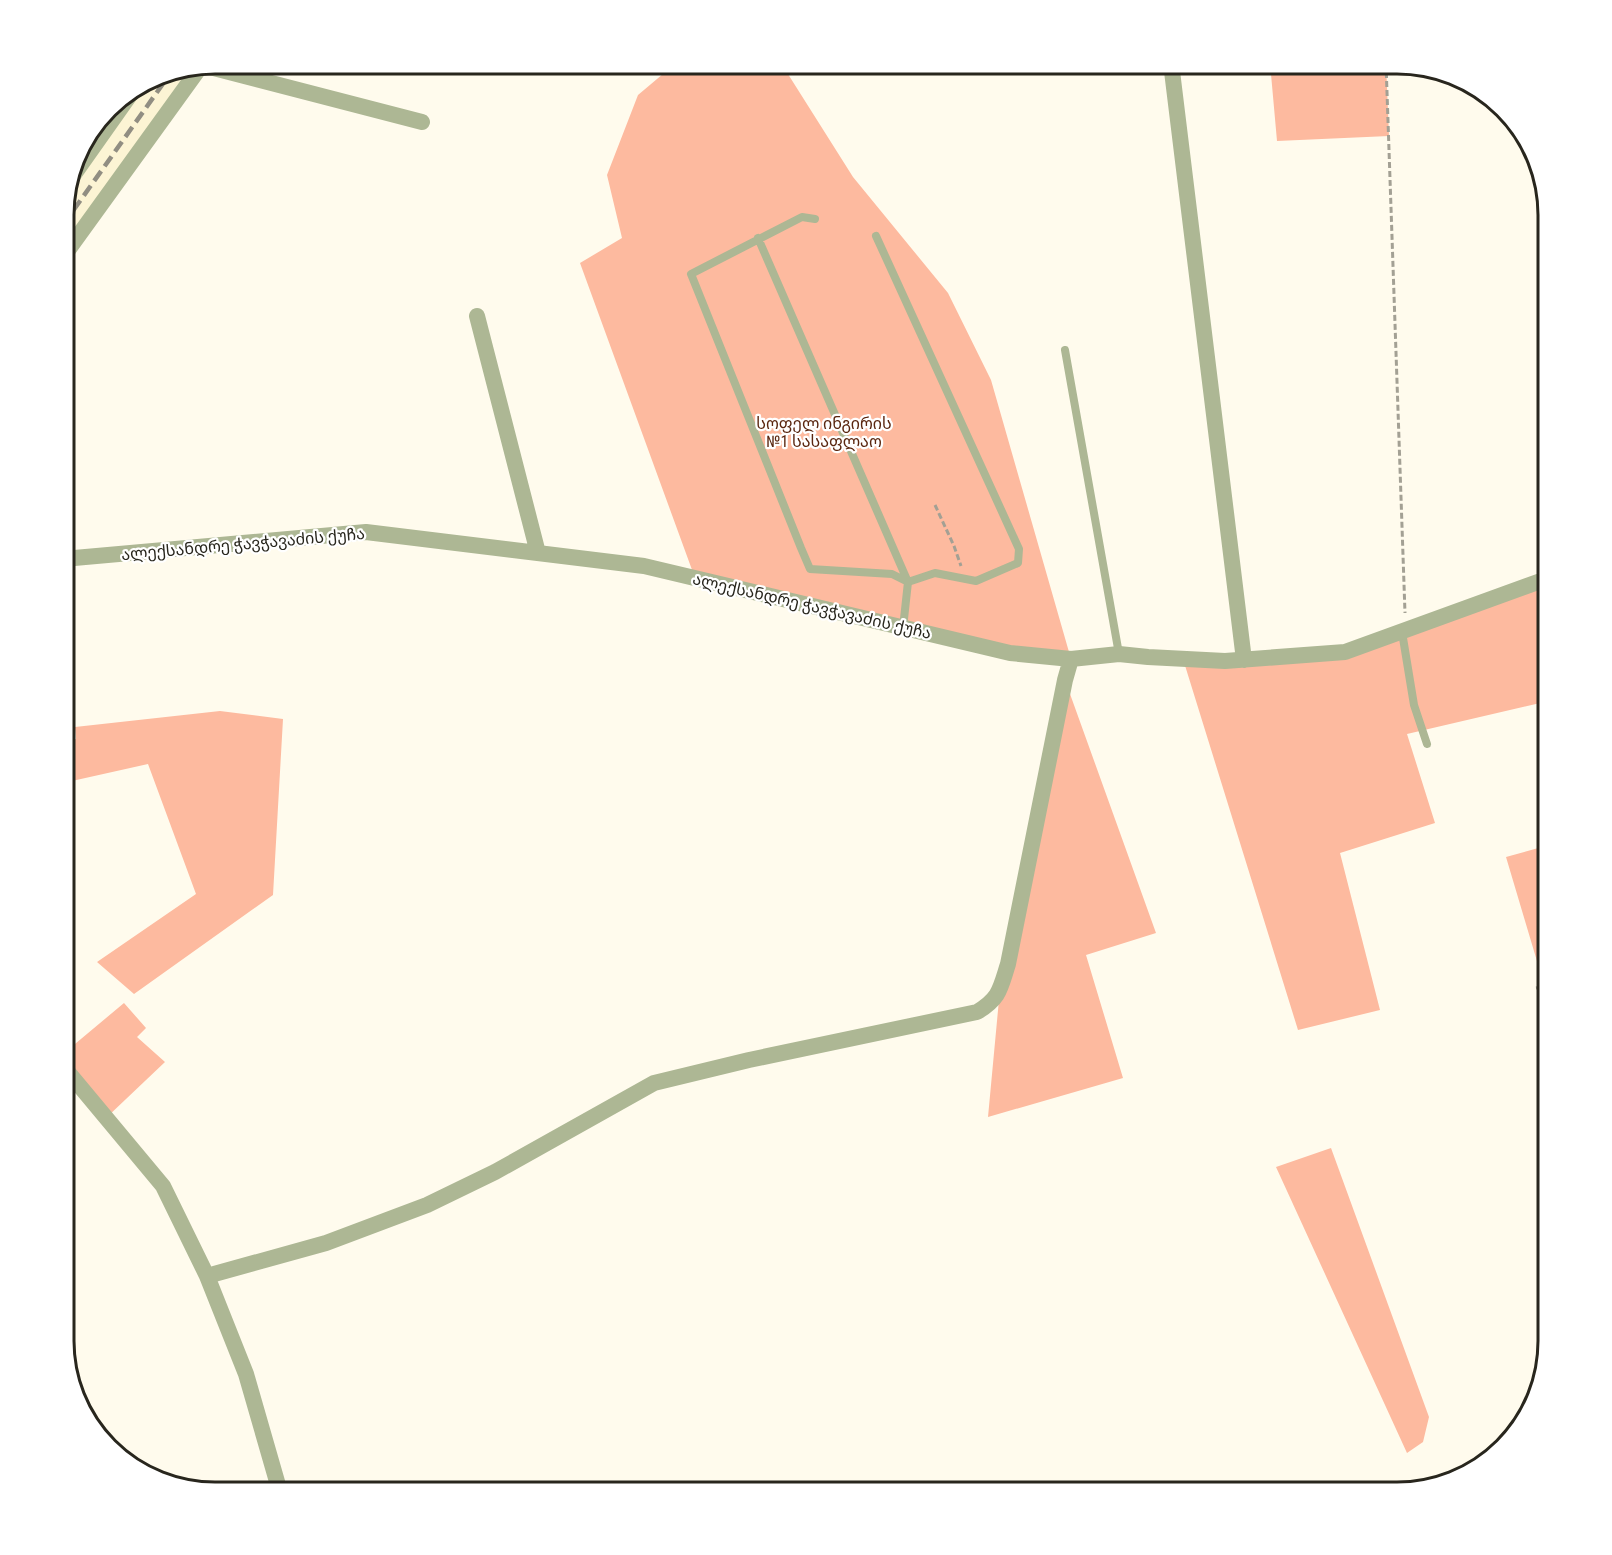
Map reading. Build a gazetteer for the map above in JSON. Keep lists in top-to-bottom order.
{
  "streets": {
    "street": ["ალექსანდრე ჭავჭავაძის ქუჩა"]
  },
  "parks": ["სოფელ ინგირის №1 სასაფლაო"]
}
